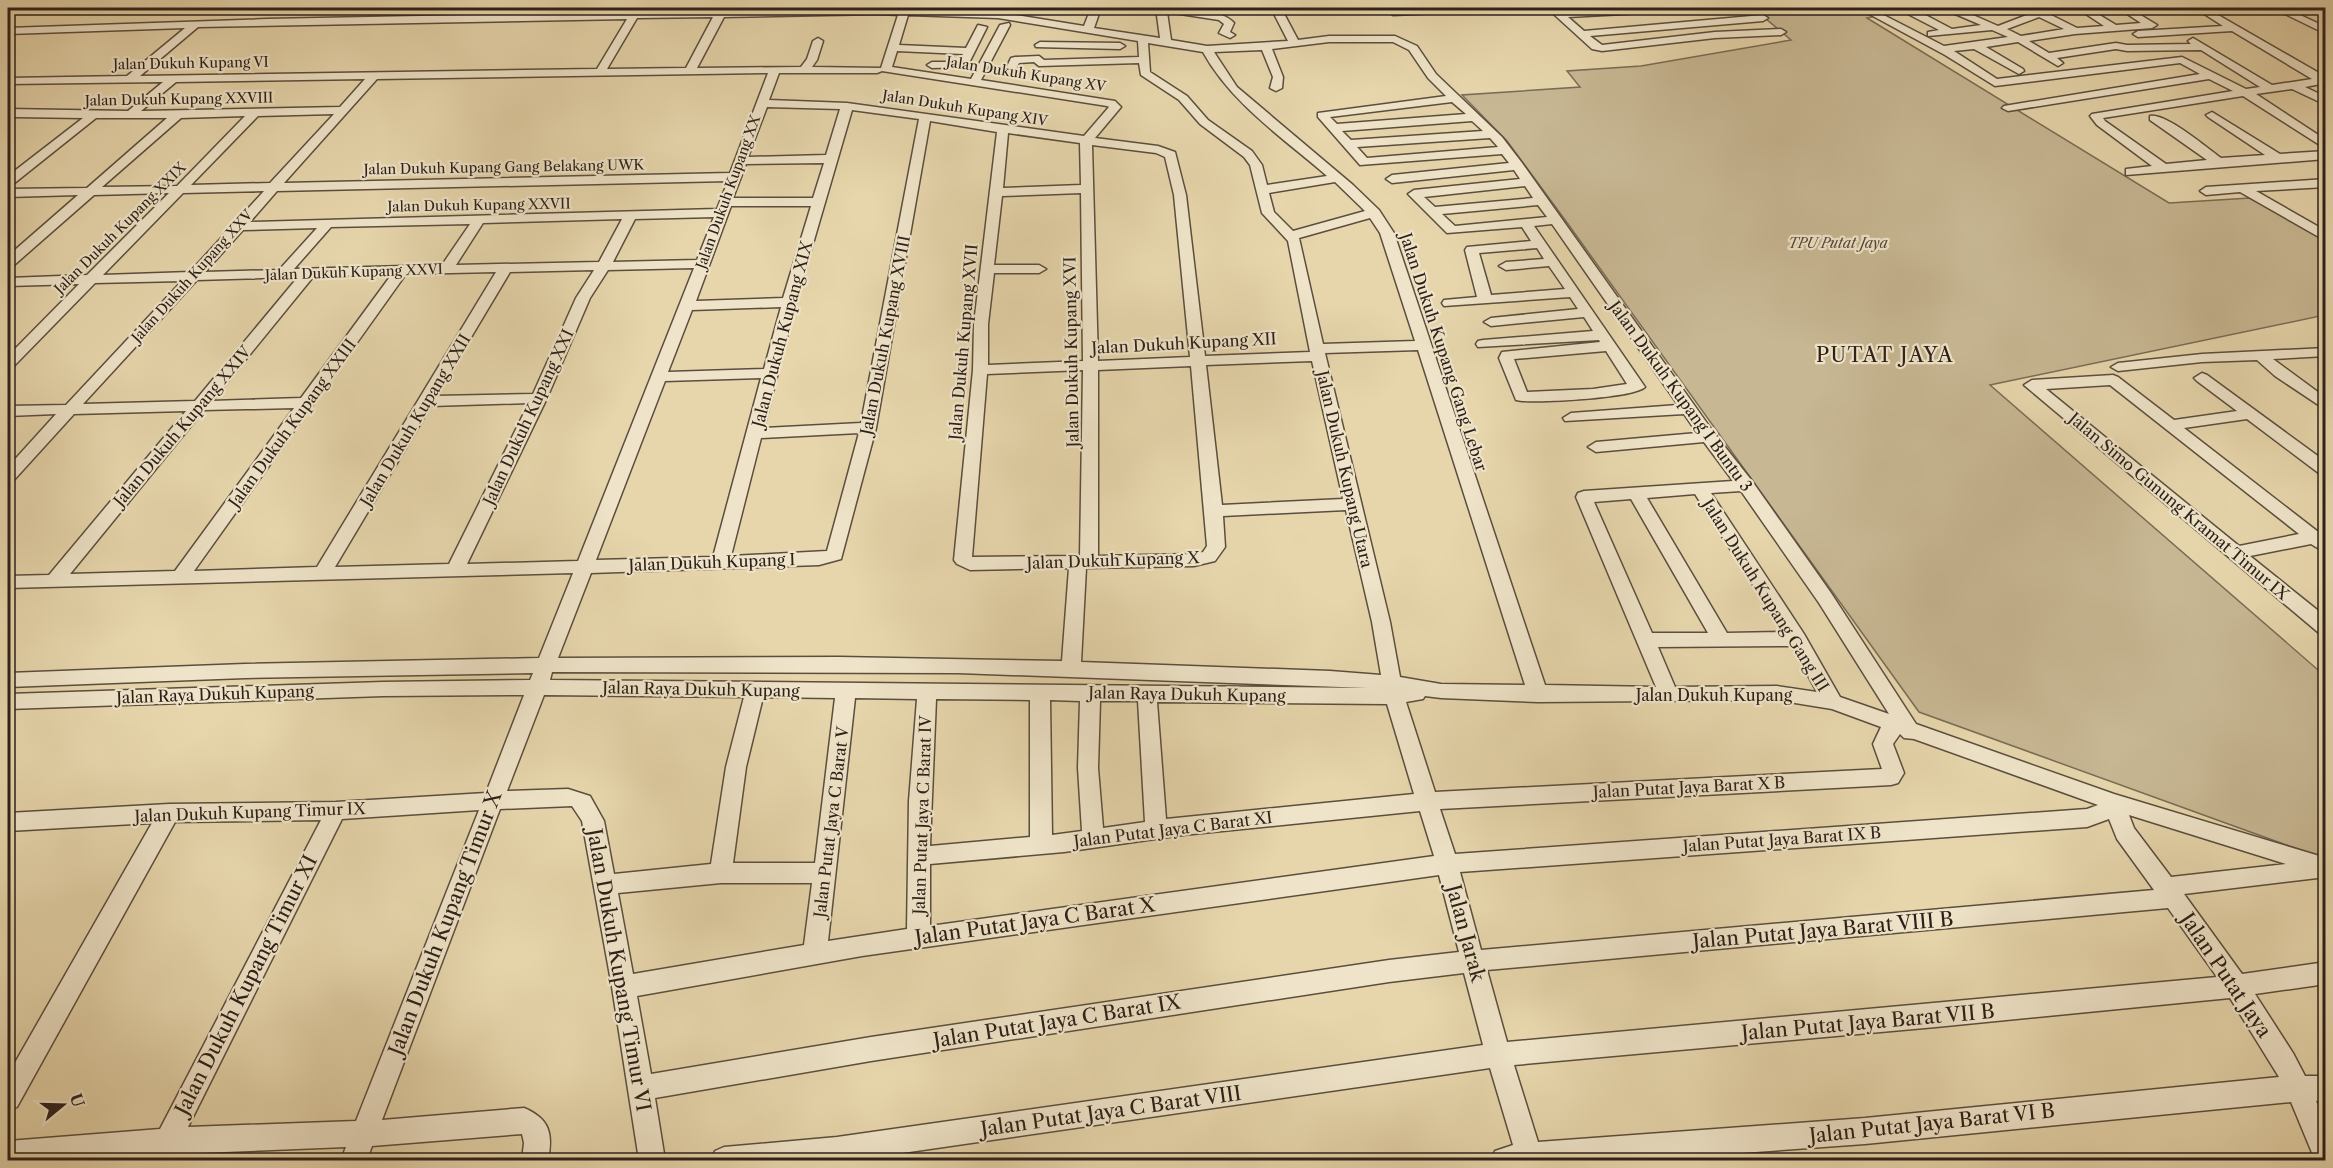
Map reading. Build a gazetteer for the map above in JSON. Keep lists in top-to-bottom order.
{
  "streets": {
    "street": [
      "Jalan Dukuh Kupang VI",
      "Jalan Dukuh Kupang XV",
      "Jalan Dukuh Kupang XXVIII",
      "Jalan Dukuh Kupang XIV",
      "Jalan Dukuh Kupang Gang Belakang UWK",
      "Jalan Dukuh Kupang XX",
      "Jalan Dukuh Kupang XXVII",
      "Jalan Dukuh Kupang XXIX",
      "Jalan Dukuh Kupang XXVI",
      "Jalan Dukuh Kupang XXV",
      "Jalan Dukuh Kupang XIX",
      "Jalan Dukuh Kupang XVIII",
      "Jalan Dukuh Kupang XVII",
      "Jalan Dukuh Kupang XII",
      "Jalan Dukuh Kupang XVI",
      "Jalan Dukuh Kupang Gang Lebar",
      "Jalan Dukuh Kupang I Buntu 3",
      "Jalan Dukuh Kupang XXI",
      "Jalan Dukuh Kupang XXII",
      "Jalan Dukuh Kupang XXIII",
      "Jalan Dukuh Kupang XXIV",
      "Jalan Dukuh Kupang Utara",
      "Jalan Simo Gunung Kramat Timur IX",
      "Jalan Dukuh Kupang X",
      "Jalan Dukuh Kupang I",
      "Jalan Dukuh Kupang Gang III",
      "Jalan Raya Dukuh Kupang",
      "Jalan Dukuh Kupang",
      "Jalan Putat Jaya Barat X B",
      "Jalan Dukuh Kupang Timur IX",
      "Jalan Putat Jaya C Barat IV",
      "Jalan Putat Jaya C Barat V",
      "Jalan Putat Jaya C Barat XI",
      "Jalan Putat Jaya Barat IX B",
      "Jalan Putat Jaya C Barat X",
      "Jalan Dukuh Kupang Timur X",
      "Jalan Putat Jaya Barat VIII B",
      "Jalan Jarak",
      "Jalan Dukuh Kupang Timur VI",
      "Jalan Putat Jaya",
      "Jalan Dukuh Kupang Timur XI",
      "Jalan Putat Jaya C Barat IX",
      "Jalan Putat Jaya Barat VII B",
      "Jalan Putat Jaya C Barat VIII",
      "Jalan Putat Jaya Barat VI B"
    ]
  },
  "crossings": [
    ["Jalan Dukuh Kupang VI", "Jalan Dukuh Kupang XXV"],
    ["Jalan Dukuh Kupang XV", "Jalan Dukuh Kupang XIV"],
    ["Jalan Dukuh Kupang XV", "Jalan Dukuh Kupang XX"],
    ["Jalan Dukuh Kupang XV", "Jalan Dukuh Kupang XVI"],
    ["Jalan Dukuh Kupang XXVIII", "Jalan Dukuh Kupang XXIX"],
    ["Jalan Dukuh Kupang XXVIII", "Jalan Dukuh Kupang XXV"],
    ["Jalan Dukuh Kupang XIV", "Jalan Dukuh Kupang XX"],
    ["Jalan Dukuh Kupang XIV", "Jalan Dukuh Kupang XIX"],
    ["Jalan Dukuh Kupang XIV", "Jalan Dukuh Kupang XVIII"],
    ["Jalan Dukuh Kupang XIV", "Jalan Dukuh Kupang XVII"],
    ["Jalan Dukuh Kupang XIV", "Jalan Dukuh Kupang XVI"],
    ["Jalan Dukuh Kupang XIV", "Jalan Dukuh Kupang X"],
    ["Jalan Dukuh Kupang Gang Belakang UWK", "Jalan Dukuh Kupang XX"],
    ["Jalan Dukuh Kupang Gang Belakang UWK", "Jalan Dukuh Kupang XXIX"],
    ["Jalan Dukuh Kupang Gang Belakang UWK", "Jalan Dukuh Kupang XXV"],
    ["Jalan Dukuh Kupang XX", "Jalan Dukuh Kupang XXVII"],
    ["Jalan Dukuh Kupang XX", "Jalan Dukuh Kupang XXVI"],
    ["Jalan Dukuh Kupang XX", "Jalan Dukuh Kupang I"],
    ["Jalan Dukuh Kupang XX", "Jalan Raya Dukuh Kupang"],
    ["Jalan Dukuh Kupang XX", "Jalan Dukuh Kupang Timur X"],
    ["Jalan Dukuh Kupang XXVII", "Jalan Dukuh Kupang XXV"],
    ["Jalan Dukuh Kupang XXVII", "Jalan Dukuh Kupang XIX"],
    ["Jalan Dukuh Kupang XXVII", "Jalan Dukuh Kupang XXI"],
    ["Jalan Dukuh Kupang XXIX", "Jalan Dukuh Kupang XXVI"],
    ["Jalan Dukuh Kupang XXVI", "Jalan Dukuh Kupang XXV"],
    ["Jalan Dukuh Kupang XXVI", "Jalan Dukuh Kupang XXI"],
    ["Jalan Dukuh Kupang XXVI", "Jalan Dukuh Kupang XXII"],
    ["Jalan Dukuh Kupang XXVI", "Jalan Dukuh Kupang XXIII"],
    ["Jalan Dukuh Kupang XXVI", "Jalan Dukuh Kupang XXIV"],
    ["Jalan Dukuh Kupang XIX", "Jalan Dukuh Kupang I"],
    ["Jalan Dukuh Kupang XVIII", "Jalan Dukuh Kupang I"],
    ["Jalan Dukuh Kupang XVII", "Jalan Dukuh Kupang XII"],
    ["Jalan Dukuh Kupang XVII", "Jalan Dukuh Kupang X"],
    ["Jalan Dukuh Kupang XII", "Jalan Dukuh Kupang XVI"],
    ["Jalan Dukuh Kupang XII", "Jalan Dukuh Kupang Gang Lebar"],
    ["Jalan Dukuh Kupang XII", "Jalan Dukuh Kupang Utara"],
    ["Jalan Dukuh Kupang XII", "Jalan Dukuh Kupang X"],
    ["Jalan Dukuh Kupang XVI", "Jalan Dukuh Kupang X"],
    ["Jalan Dukuh Kupang XVI", "Jalan Raya Dukuh Kupang"],
    ["Jalan Dukuh Kupang Gang Lebar", "Jalan Dukuh Kupang I Buntu 3"],
    ["Jalan Dukuh Kupang Gang Lebar", "Jalan Dukuh Kupang"],
    ["Jalan Dukuh Kupang I Buntu 3", "Jalan Dukuh Kupang"],
    ["Jalan Dukuh Kupang I Buntu 3", "Jalan Putat Jaya Barat X B"],
    ["Jalan Dukuh Kupang XXI", "Jalan Dukuh Kupang I"],
    ["Jalan Dukuh Kupang XXII", "Jalan Dukuh Kupang I"],
    ["Jalan Dukuh Kupang XXIII", "Jalan Dukuh Kupang I"],
    ["Jalan Dukuh Kupang XXIV", "Jalan Dukuh Kupang I"],
    ["Jalan Dukuh Kupang Utara", "Jalan Raya Dukuh Kupang"],
    ["Jalan Dukuh Kupang Utara", "Jalan Dukuh Kupang"],
    ["Jalan Dukuh Kupang Utara", "Jalan Jarak"],
    ["Jalan Dukuh Kupang Gang III", "Jalan Dukuh Kupang"],
    ["Jalan Raya Dukuh Kupang", "Jalan Dukuh Kupang"],
    ["Jalan Raya Dukuh Kupang", "Jalan Putat Jaya C Barat IV"],
    ["Jalan Raya Dukuh Kupang", "Jalan Putat Jaya C Barat V"],
    ["Jalan Raya Dukuh Kupang", "Jalan Dukuh Kupang Timur X"],
    ["Jalan Raya Dukuh Kupang", "Jalan Jarak"],
    ["Jalan Dukuh Kupang", "Jalan Putat Jaya Barat X B"],
    ["Jalan Dukuh Kupang", "Jalan Putat Jaya Barat IX B"],
    ["Jalan Dukuh Kupang", "Jalan Putat Jaya Barat VIII B"],
    ["Jalan Dukuh Kupang", "Jalan Jarak"],
    ["Jalan Dukuh Kupang", "Jalan Putat Jaya"],
    ["Jalan Putat Jaya Barat X B", "Jalan Putat Jaya C Barat XI"],
    ["Jalan Putat Jaya Barat X B", "Jalan Jarak"],
    ["Jalan Dukuh Kupang Timur IX", "Jalan Dukuh Kupang Timur X"],
    ["Jalan Dukuh Kupang Timur IX", "Jalan Dukuh Kupang Timur VI"],
    ["Jalan Dukuh Kupang Timur IX", "Jalan Dukuh Kupang Timur XI"],
    ["Jalan Putat Jaya C Barat IV", "Jalan Putat Jaya C Barat XI"],
    ["Jalan Putat Jaya C Barat IV", "Jalan Putat Jaya C Barat X"],
    ["Jalan Putat Jaya C Barat V", "Jalan Putat Jaya C Barat X"],
    ["Jalan Putat Jaya C Barat XI", "Jalan Jarak"],
    ["Jalan Putat Jaya Barat IX B", "Jalan Putat Jaya C Barat X"],
    ["Jalan Putat Jaya Barat IX B", "Jalan Jarak"],
    ["Jalan Putat Jaya Barat IX B", "Jalan Putat Jaya"],
    ["Jalan Putat Jaya C Barat X", "Jalan Jarak"],
    ["Jalan Putat Jaya C Barat X", "Jalan Dukuh Kupang Timur VI"],
    ["Jalan Dukuh Kupang Timur X", "Jalan Dukuh Kupang Timur VI"],
    ["Jalan Putat Jaya Barat VIII B", "Jalan Jarak"],
    ["Jalan Putat Jaya Barat VIII B", "Jalan Putat Jaya"],
    ["Jalan Putat Jaya Barat VIII B", "Jalan Putat Jaya C Barat IX"],
    ["Jalan Jarak", "Jalan Putat Jaya C Barat IX"],
    ["Jalan Jarak", "Jalan Putat Jaya Barat VII B"],
    ["Jalan Jarak", "Jalan Putat Jaya C Barat VIII"],
    ["Jalan Jarak", "Jalan Putat Jaya Barat VI B"],
    ["Jalan Dukuh Kupang Timur VI", "Jalan Putat Jaya C Barat IX"],
    ["Jalan Putat Jaya", "Jalan Putat Jaya Barat VII B"],
    ["Jalan Putat Jaya", "Jalan Putat Jaya Barat VI B"],
    ["Jalan Putat Jaya Barat VII B", "Jalan Putat Jaya C Barat VIII"]
  ],
  "districts": ["PUTAT JAYA"],
  "parks": ["TPU Putat Jaya"],
  "north": "right"
}
